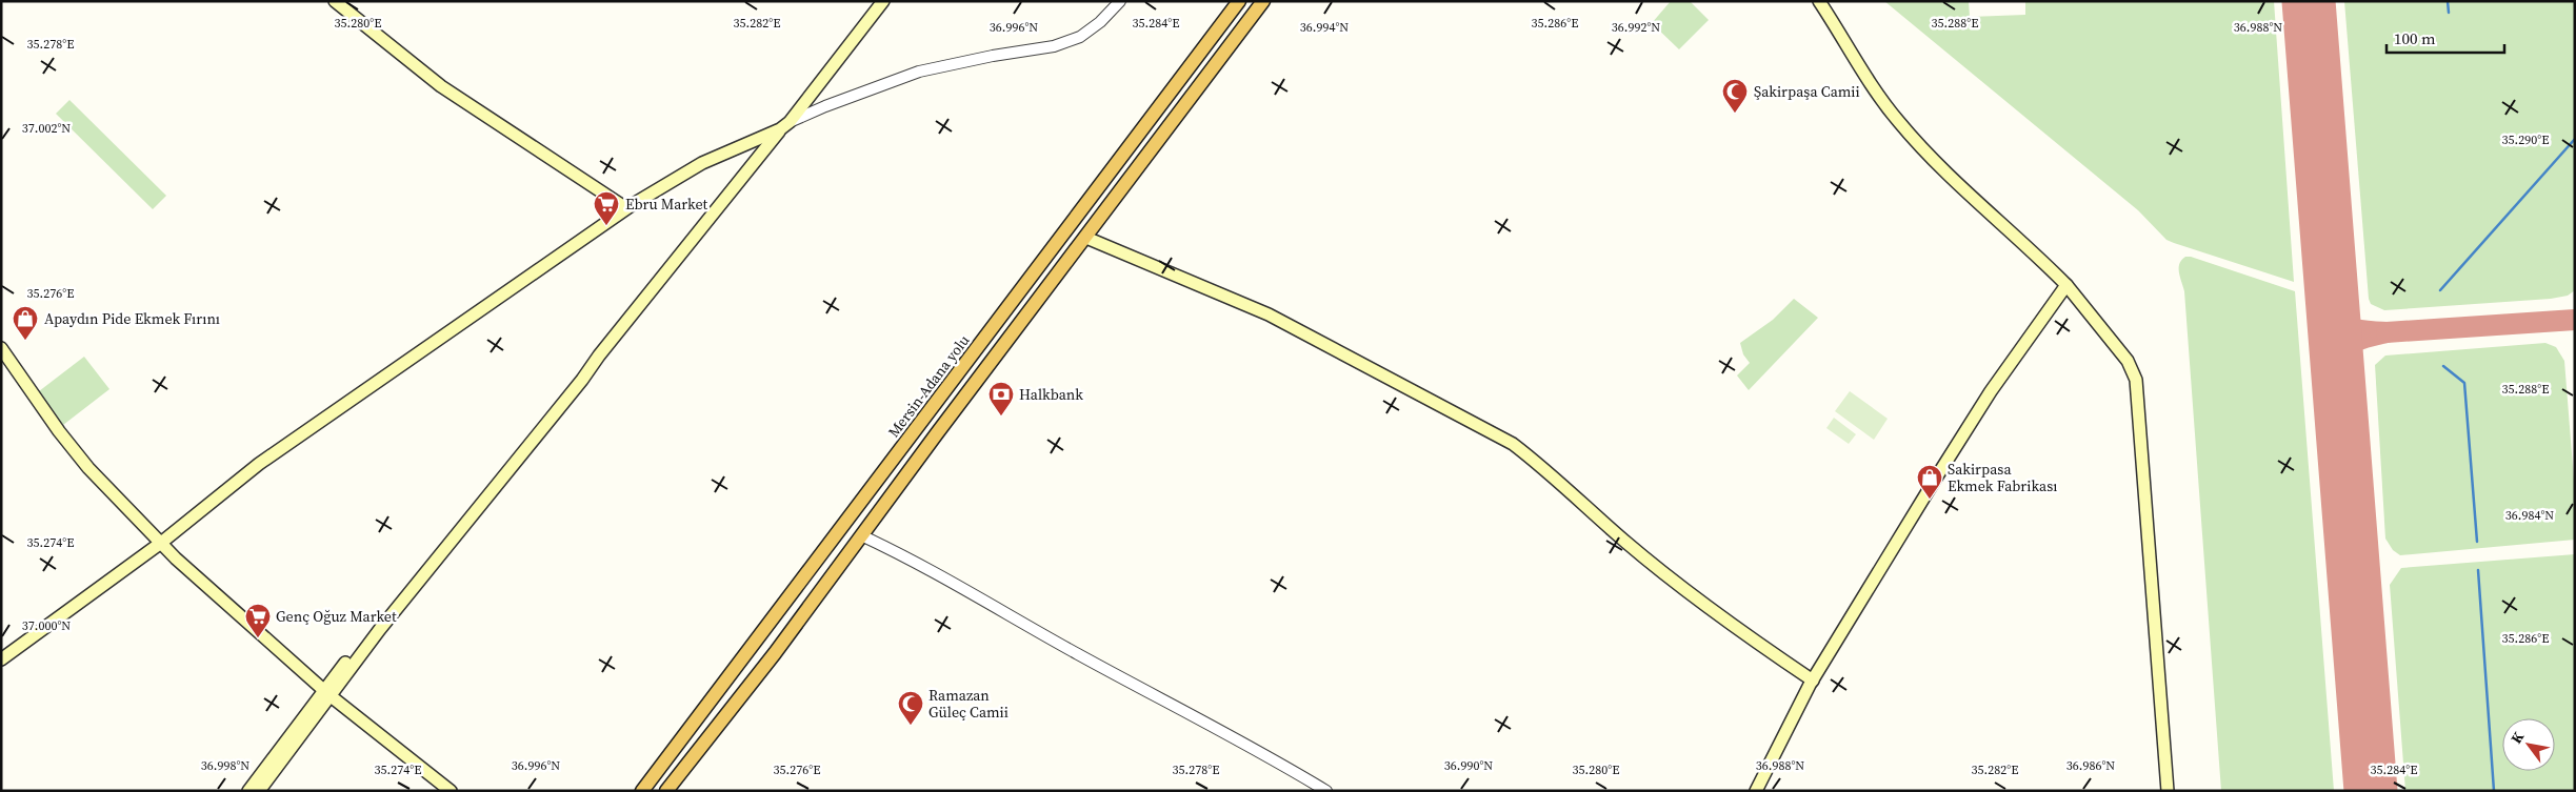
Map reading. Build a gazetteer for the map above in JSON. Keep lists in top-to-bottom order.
{
  "streets": {
    "highway": ["Mersin-Adana yolu"]
  },
  "places": {
    "mosque": ["Şakirpaşa Camii", "Ramazan Güleç Camii"],
    "supermarket": ["Ebru Market", "Genç Oğuz Market"],
    "shop": ["Apaydın Pide Ekmek Fırını", "Sakirpasa Ekmek Fabrikası"],
    "bank": ["Halkbank"]
  },
  "scale_bar": "100 m",
  "north": "top left",
  "coordinates": [
    "35.280°E",
    "35.282°E",
    "35.284°E",
    "35.286°E",
    "35.288°E",
    "36.996°N",
    "36.994°N",
    "36.992°N",
    "36.988°N",
    "35.278°E",
    "37.002°N",
    "35.290°E",
    "35.276°E",
    "36.984°N",
    "35.274°E",
    "37.000°N",
    "36.998°N",
    "36.990°N",
    "36.986°N"
  ]
}
